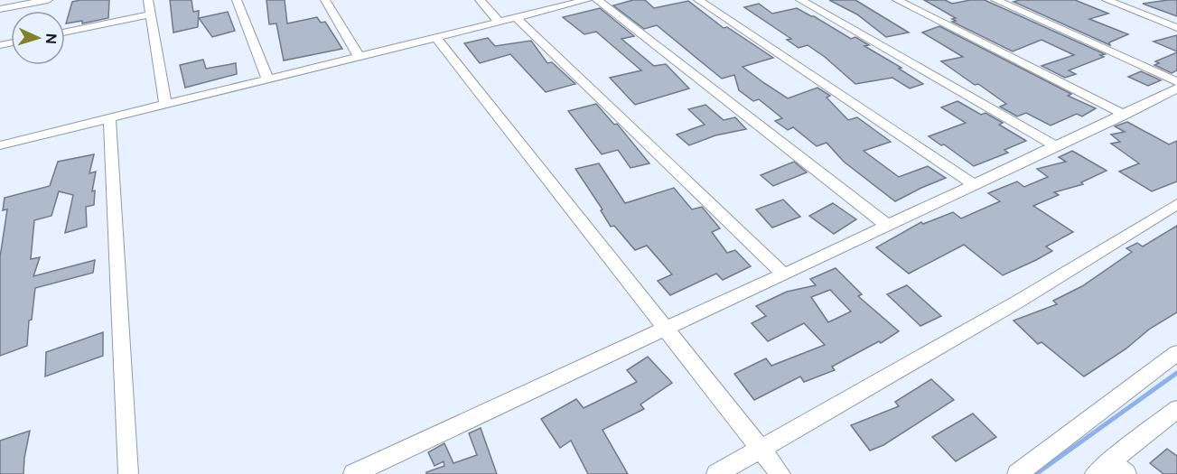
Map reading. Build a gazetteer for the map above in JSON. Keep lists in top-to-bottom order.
{
  "north": "right"
}
